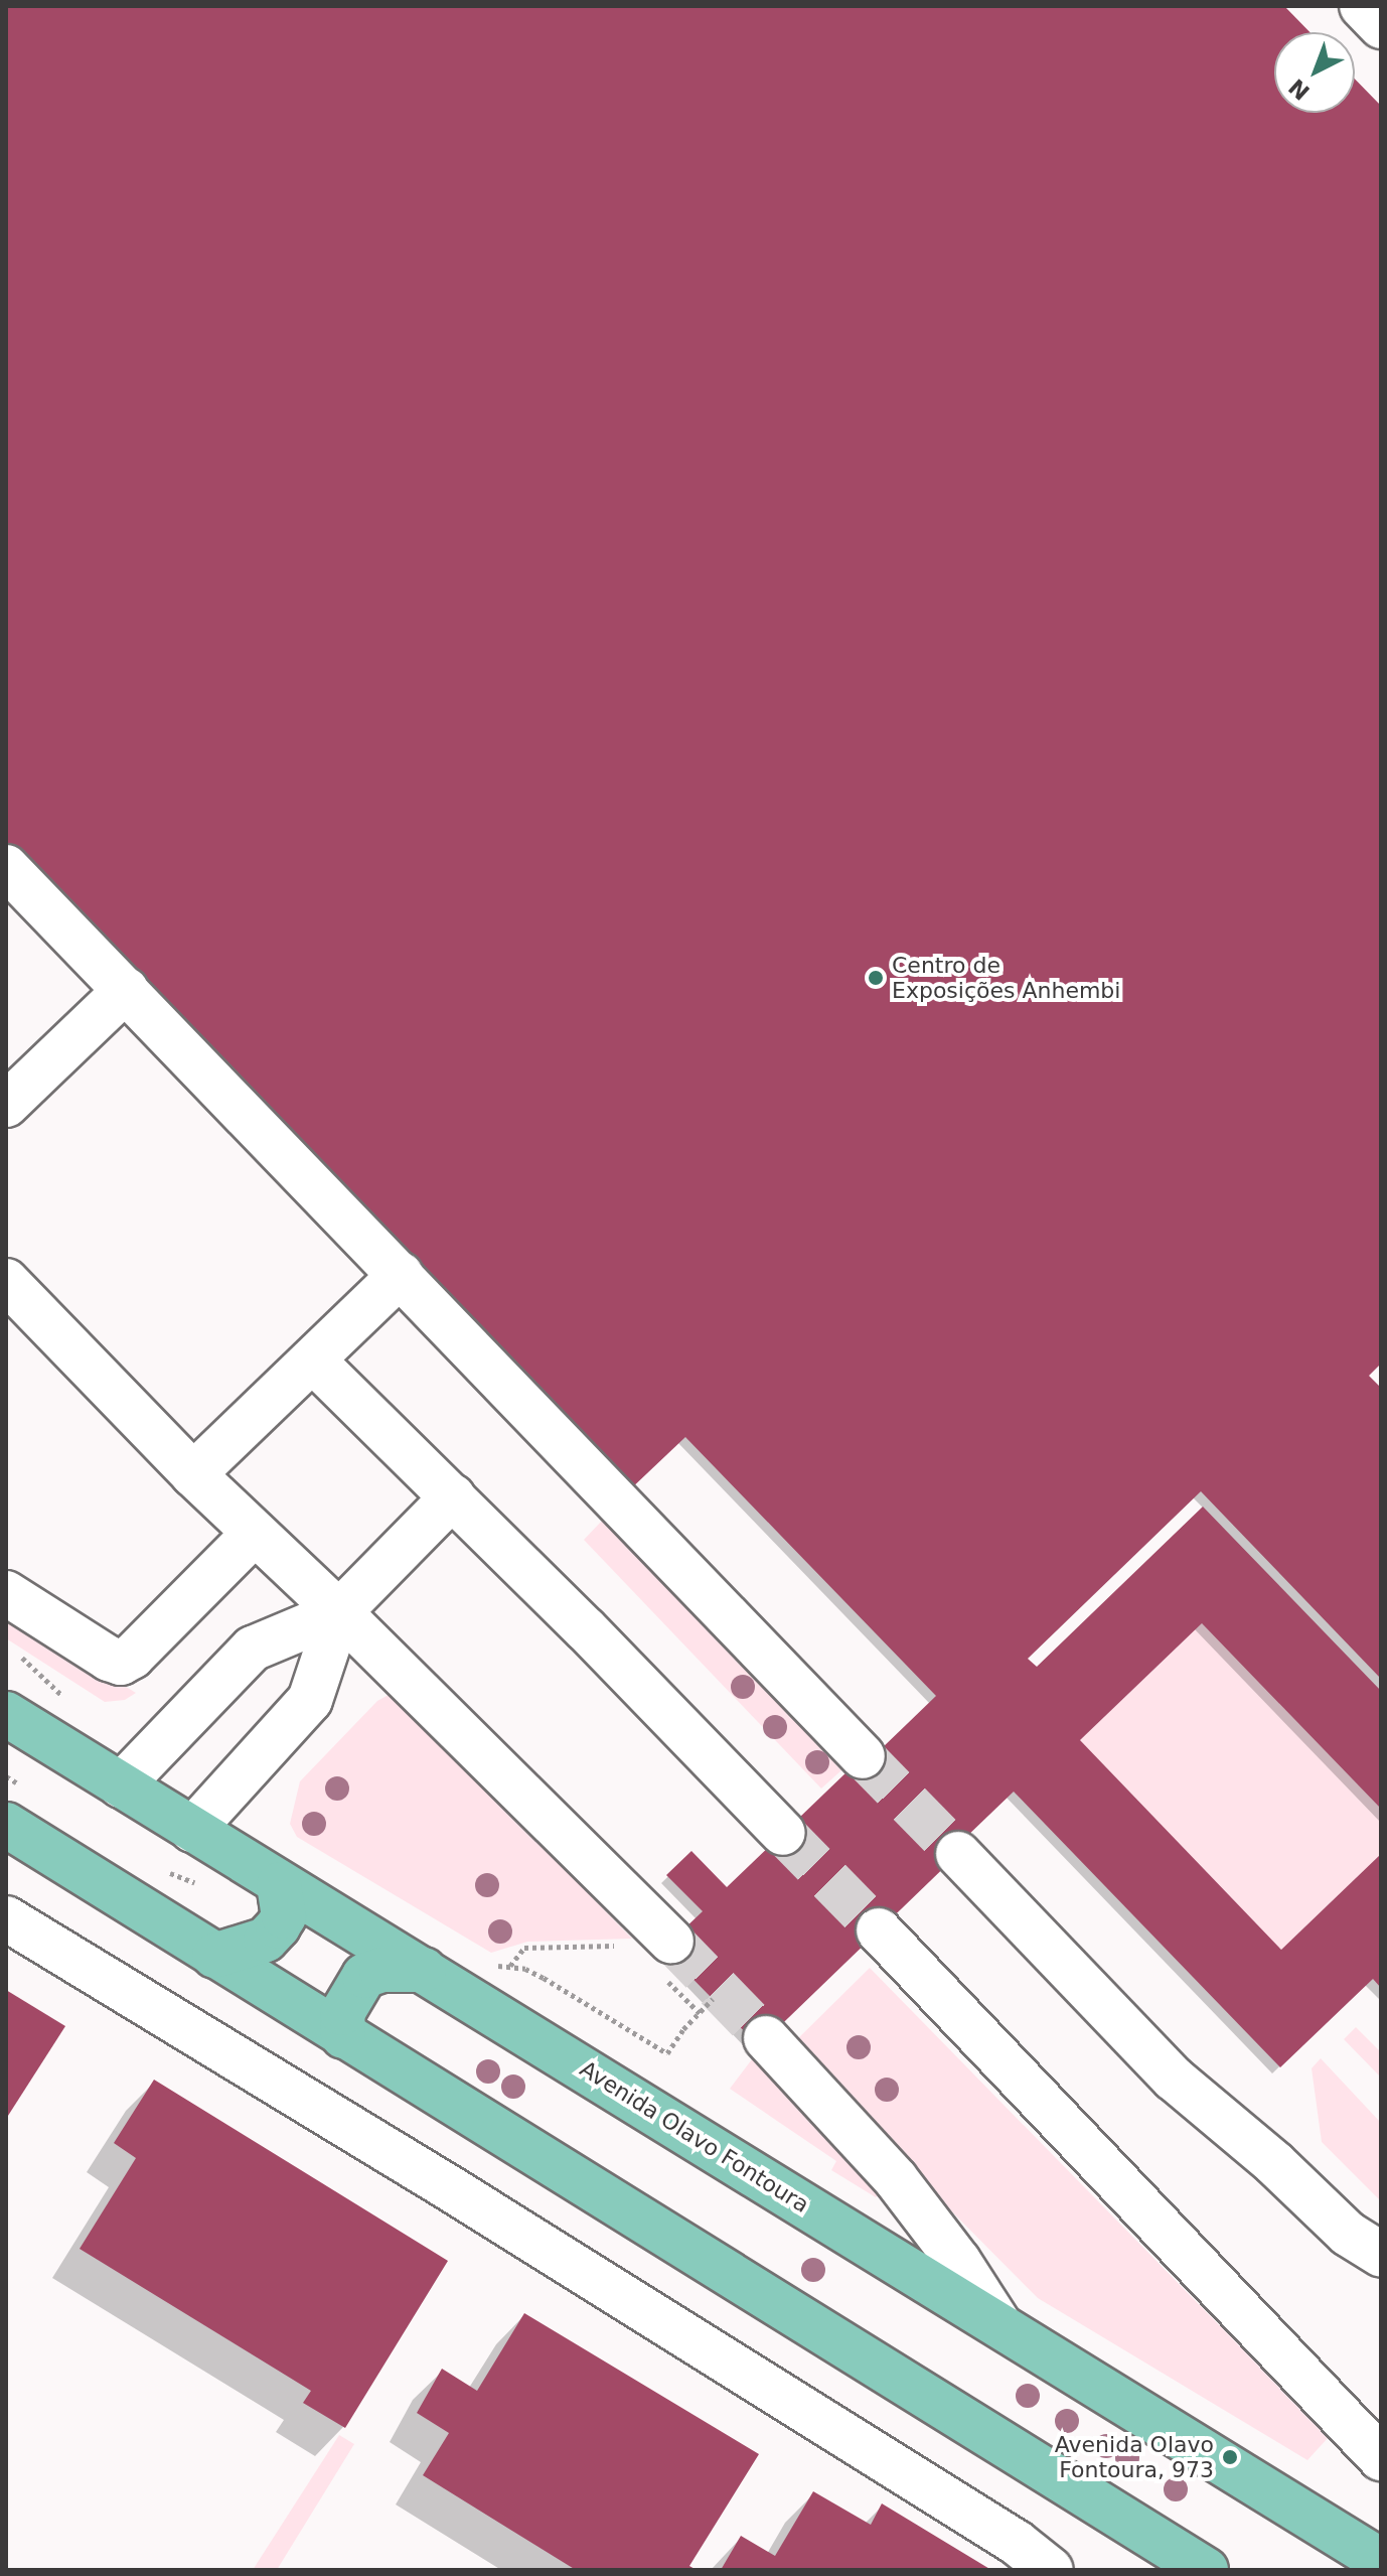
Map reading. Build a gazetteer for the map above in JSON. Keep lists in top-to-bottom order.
{
  "streets": {
    "main road": ["Avenida Olavo Fontoura"]
  },
  "places": ["Centro de Exposições Anhembi", "Avenida Olavo Fontoura, 973"],
  "north": "bottom left"
}
